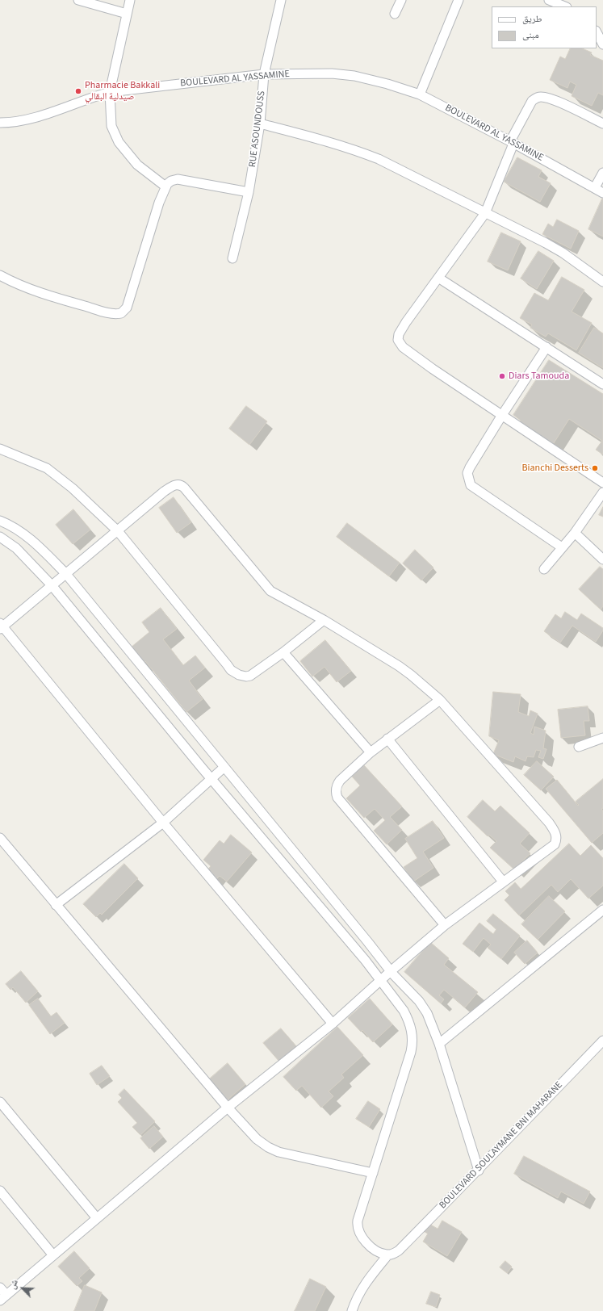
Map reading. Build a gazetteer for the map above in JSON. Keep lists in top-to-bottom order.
{
  "streets": {
    "street": ["BOULEVARD AL YASSAMINE", "RUE ASOUNDOUSS", "BOULEVARD SOULAYMANE BNI MAHARANE"]
  },
  "crossings": [
    ["BOULEVARD AL YASSAMINE", "RUE ASOUNDOUSS"]
  ],
  "places": ["Pharmacie Bakkali صيدلية البقالي", "Diars Tamouda", "Bianchi Desserts"],
  "legend": ["طريق", "مبنى"],
  "north": "top left"
}
